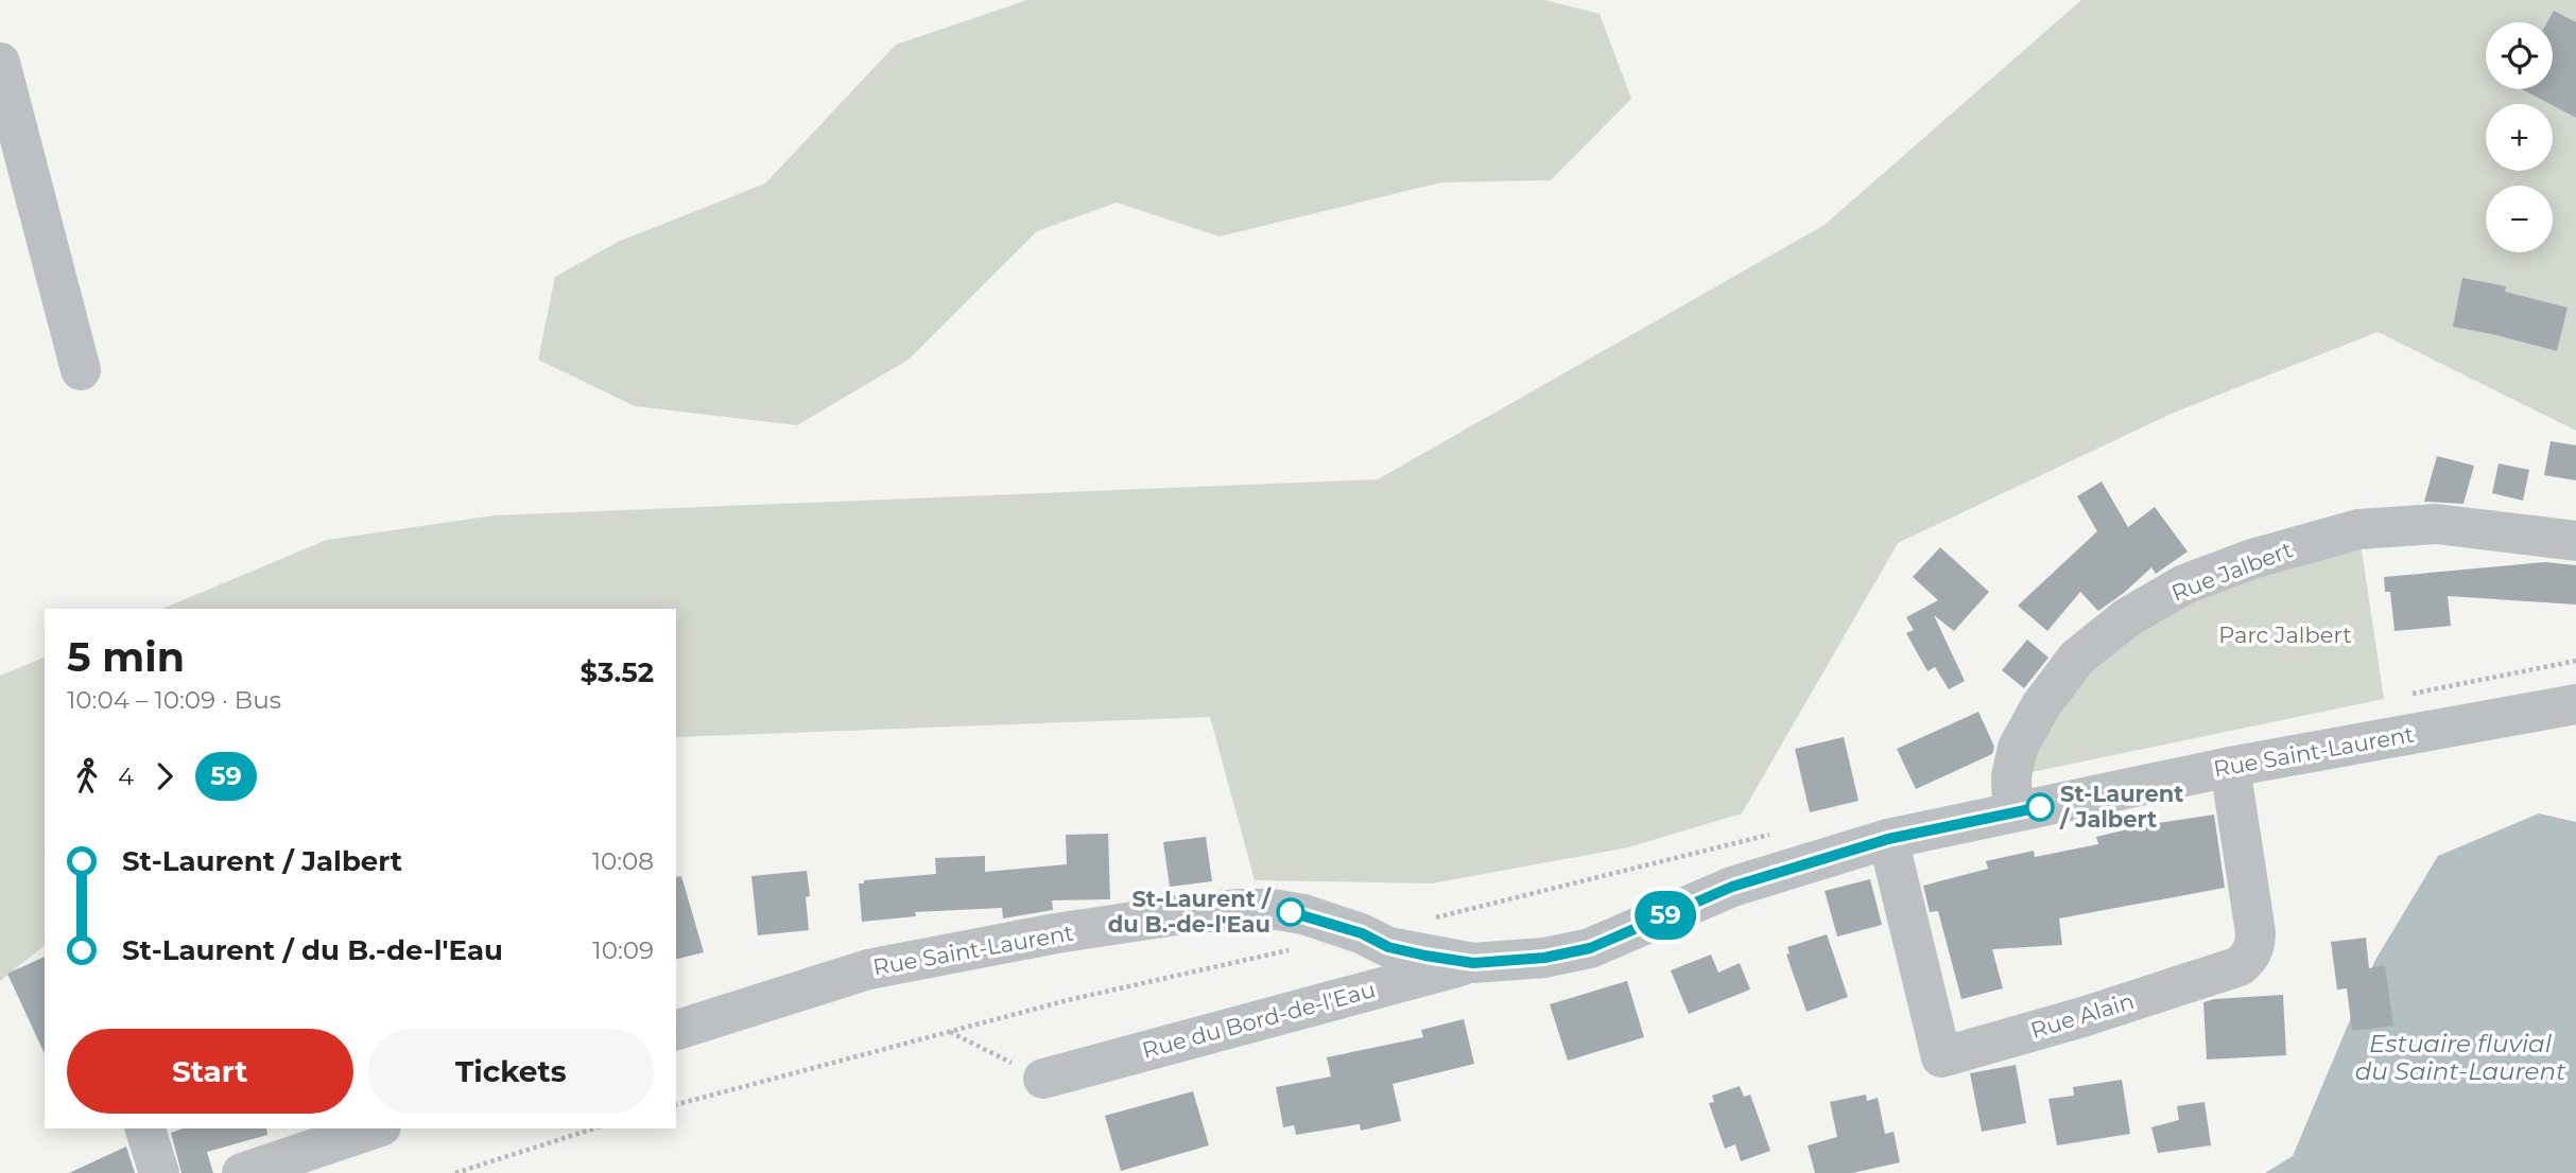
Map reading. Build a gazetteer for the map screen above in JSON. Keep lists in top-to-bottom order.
{
  "streets": {
    "street": [
      "Rue Jalbert",
      "Rue Saint-Laurent",
      "Rue Alain",
      "Rue du Bord-de-l'Eau"
    ]
  },
  "crossings": [
    ["Rue Jalbert", "Rue Saint-Laurent"],
    ["Rue Saint-Laurent", "Rue Alain"],
    ["Rue Saint-Laurent", "Rue du Bord-de-l'Eau"]
  ],
  "water": ["Estuaire fluvial du Saint-Laurent"],
  "parks": ["Parc Jalbert"],
  "places": ["St-Laurent / Jalbert", "St-Laurent / du B.-de-l'Eau"],
  "lines": ["bus line 59"],
  "page": {
    "on_map": "59",
    "map_buttons": ["+", "−"],
    "heading": ["5 min", "10:04 – 10:09 · Bus", "$3.52"],
    "legs": ["4", "59"],
    "list": [
      {
        "name": "St-Laurent / Jalbert",
        "value": "10:08"
      },
      {
        "name": "St-Laurent / du B.-de-l'Eau",
        "value": "10:09"
      }
    ],
    "buttons": ["Start", "Tickets"]
  }
}
